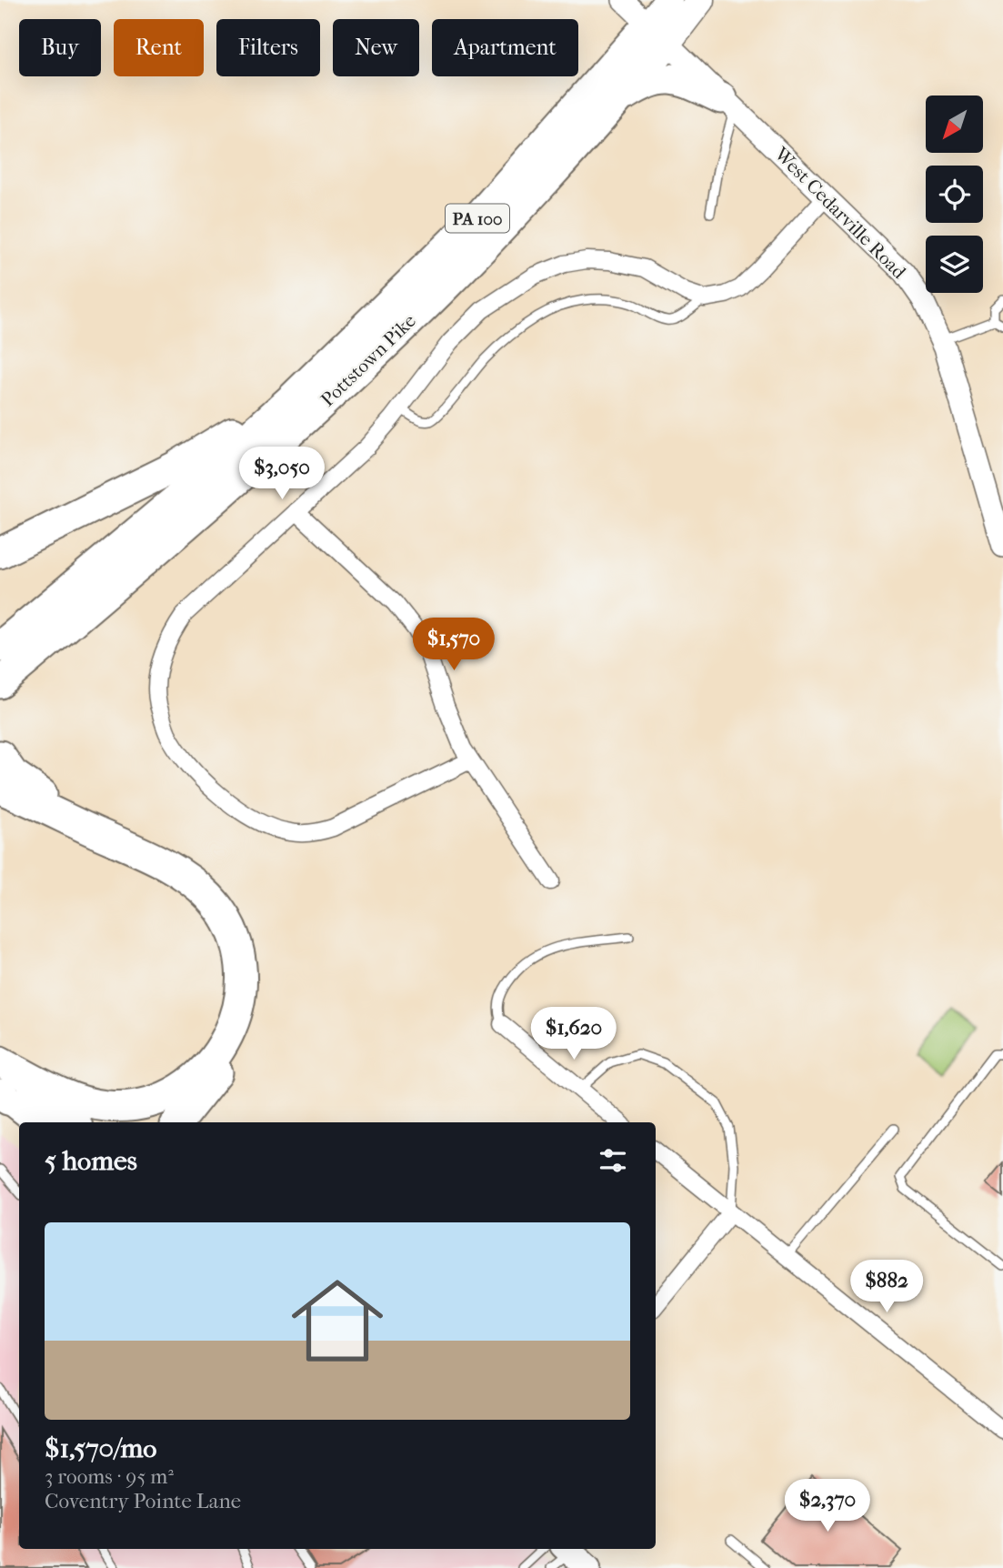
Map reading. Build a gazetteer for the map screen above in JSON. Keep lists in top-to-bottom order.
{
  "streets": {
    "highway": ["PA 100", "Pottstown Pike"],
    "street": ["West Cedarville Road"]
  },
  "crossings": [
    ["West Cedarville Road", "Pottstown Pike"]
  ],
  "north": "bottom left",
  "page": {
    "chip": [
      "Buy",
      "Rent",
      "Filters",
      "New",
      "Apartment"
    ],
    "price": [
      "$3,050",
      "$1,570",
      "$1,620",
      "$882",
      "$2,370"
    ],
    "heading": "5 homes",
    "list": [
      {
        "name": "$1,570/mo",
        "note": "3 rooms · 95 m² · Coventry Pointe Lane"
      }
    ]
  }
}
